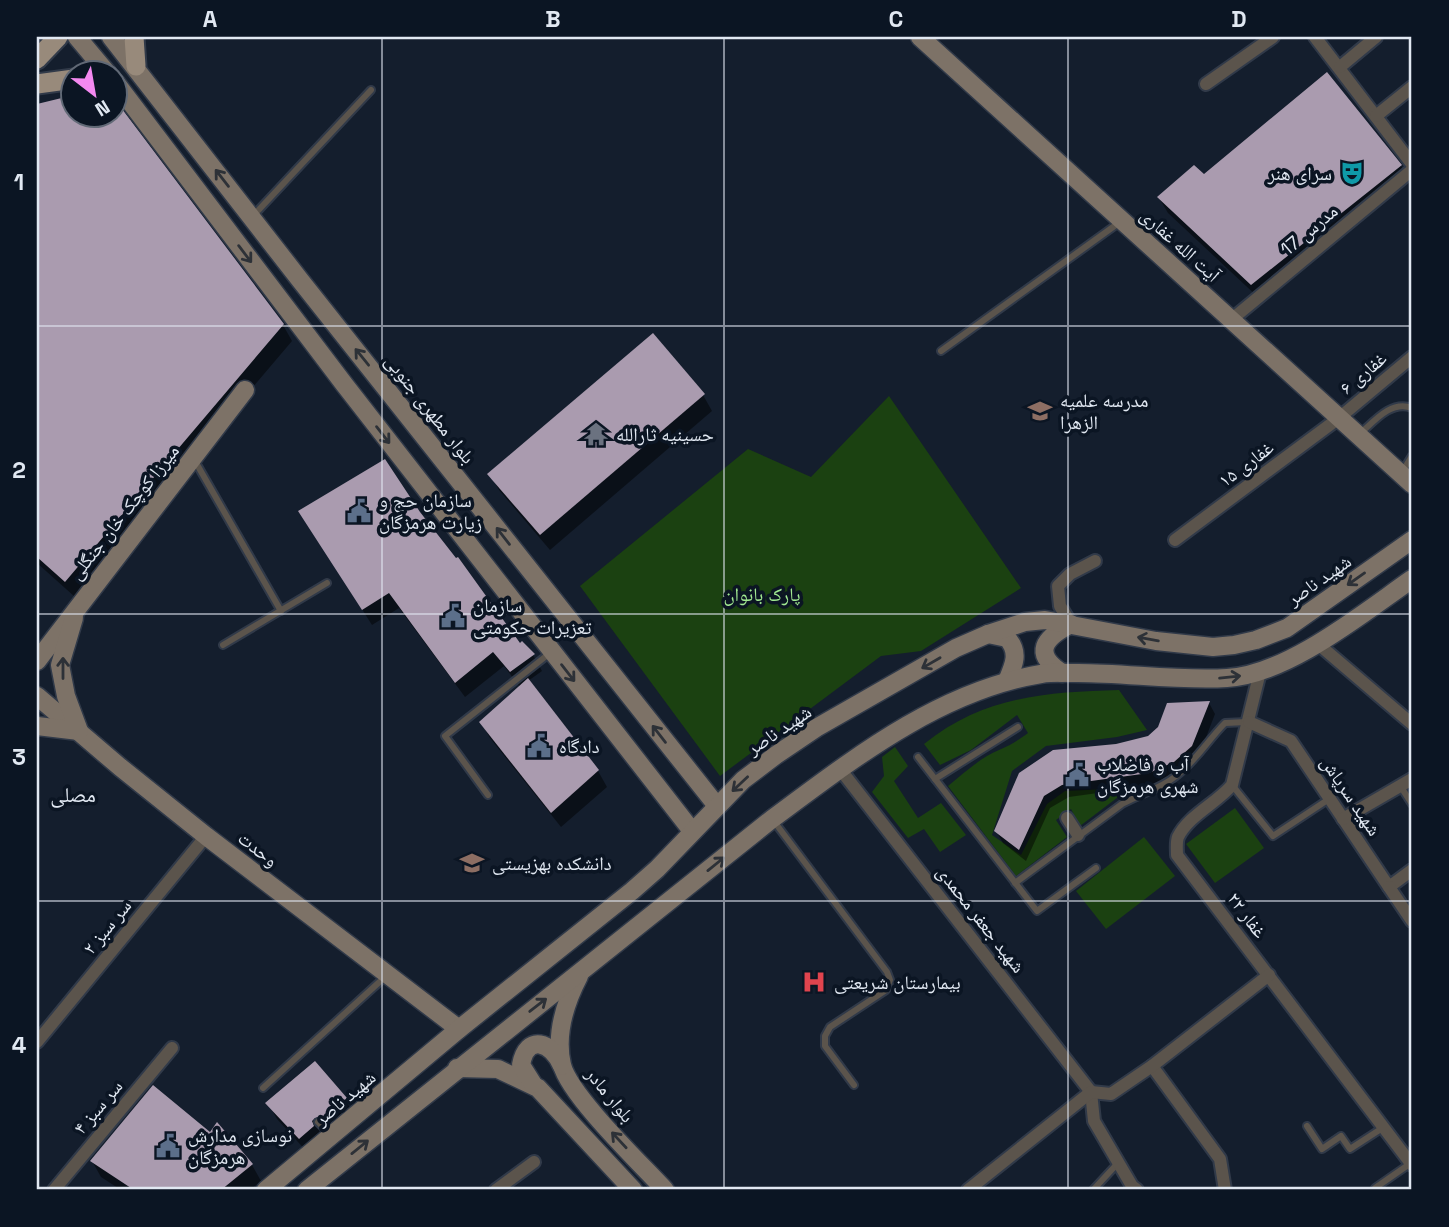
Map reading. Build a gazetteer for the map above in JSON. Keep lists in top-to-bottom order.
{
  "streets": {
    "street": [
      "مدرس 17",
      "آیت الله غفاری",
      "غفاری ۶",
      "بلوار مطهری جنوبی",
      "غفاری ۱۵",
      "میرزا کوچک خان جنگلی",
      "شهید ناصر",
      "شهید سرپاش",
      "وحدت",
      "غفار ۲۲",
      "شهید جعفر محمدی",
      "سر سبز ۲",
      "بلوار مادر",
      "سر سبز ۴"
    ]
  },
  "crossings": [
    ["مدرس 17", "آیت الله غفاری"],
    ["آیت الله غفاری", "غفاری ۶"],
    ["آیت الله غفاری", "غفاری ۱۵"],
    ["غفاری ۶", "غفاری ۱۵"],
    ["بلوار مطهری جنوبی", "شهید ناصر"],
    ["شهید ناصر", "وحدت"],
    ["وحدت", "سر سبز ۲"]
  ],
  "districts": ["مصلی"],
  "parks": ["پارک بانوان"],
  "places": {
    "theatre": ["سرای هنر"],
    "school or university": ["مدرسه علمیه الزهرا", "دانشکده بهزیستی"],
    "temple": ["حسینیه ثارالله"],
    "public building": [
      "سازمان حج و زیارت هرمزگان",
      "سازمان تعزیرات حکومتی",
      "دادگاه",
      "آب و فاضلاب شهری هرمزگان",
      "نوسازی مدارش هرمزگان"
    ],
    "hospital": ["بیمارستان شریعتی"]
  },
  "north": "bottom right",
  "grid": {
    "columns": [
      "A",
      "B",
      "C",
      "D"
    ],
    "rows": [
      "1",
      "2",
      "3",
      "4"
    ]
  }
}
